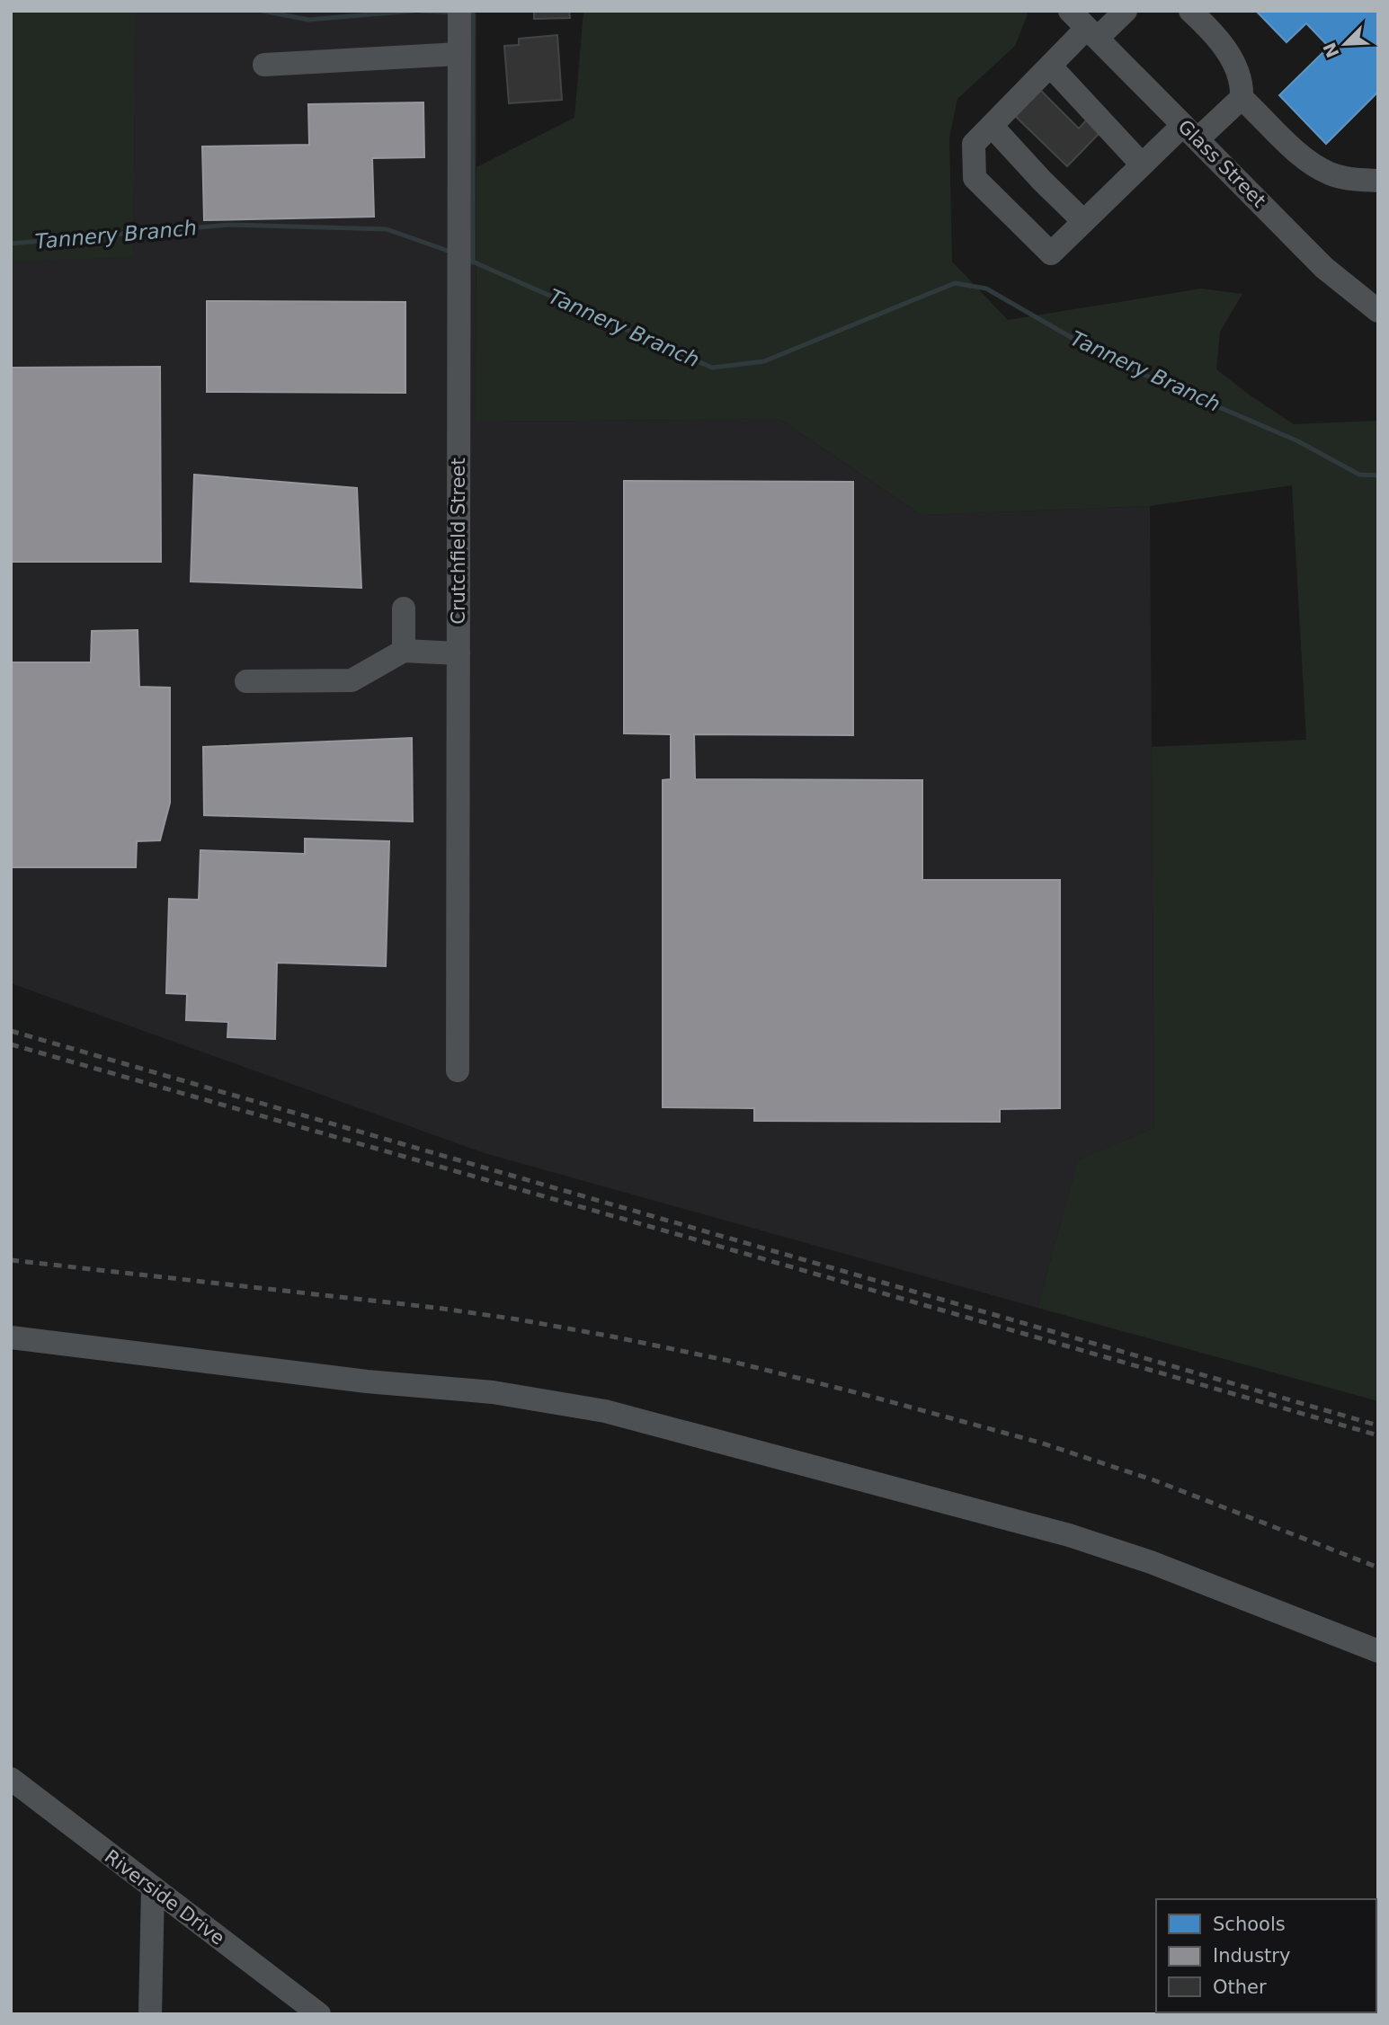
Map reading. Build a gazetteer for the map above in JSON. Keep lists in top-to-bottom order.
{
  "streets": {
    "street": ["Glass Street", "Crutchfield Street", "Riverside Drive"]
  },
  "water": ["Tannery Branch"],
  "legend": ["Schools", "Industry", "Other"],
  "north": "bottom left"
}
